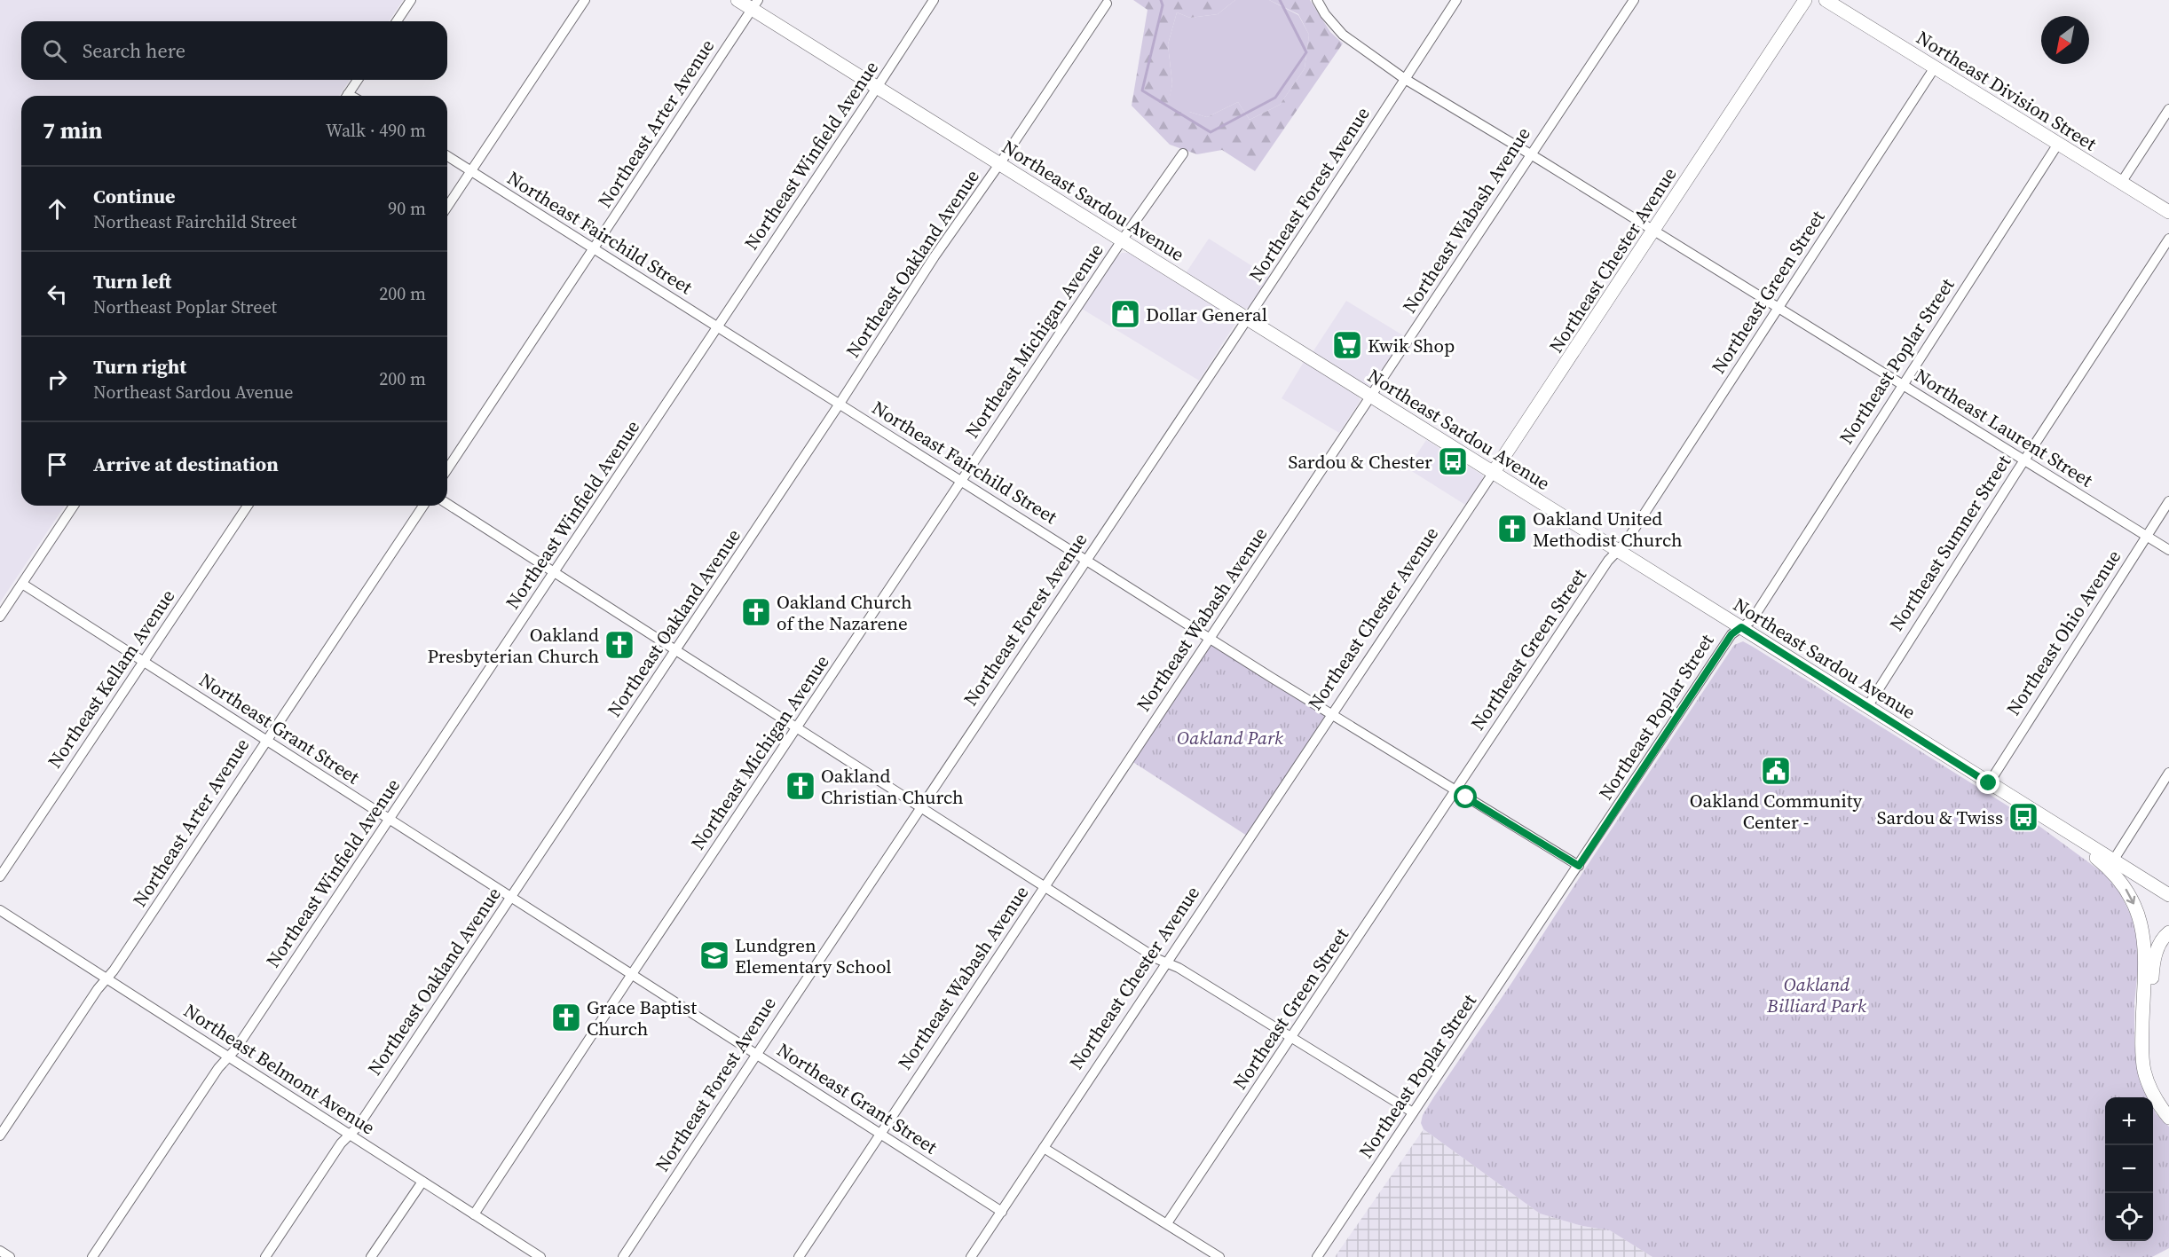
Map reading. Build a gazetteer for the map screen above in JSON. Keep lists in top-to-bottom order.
{
  "streets": {
    "main road": ["Northeast Division Street", "Northeast Sardou Avenue", "Northeast Chester Avenue"],
    "street": [
      "Northeast Arter Avenue",
      "Northeast Winfield Avenue",
      "Northeast Forest Avenue",
      "Northeast Wabash Avenue",
      "Northeast Fairchild Street",
      "Northeast Oakland Avenue",
      "Northeast Green Street",
      "Northeast Michigan Avenue",
      "Northeast Poplar Street",
      "Northeast Laurent Street",
      "Northeast Sumner Street",
      "Northeast Ohio Avenue",
      "Northeast Kellam Avenue",
      "Northeast Grant Street",
      "Northeast Belmont Avenue"
    ]
  },
  "crossings": [
    ["Northeast Division Street", "Northeast Green Street"],
    ["Northeast Division Street", "Northeast Poplar Street"],
    ["Northeast Arter Avenue", "Northeast Sardou Avenue"],
    ["Northeast Arter Avenue", "Northeast Fairchild Street"],
    ["Northeast Arter Avenue", "Northeast Grant Street"],
    ["Northeast Arter Avenue", "Northeast Belmont Avenue"],
    ["Northeast Winfield Avenue", "Northeast Sardou Avenue"],
    ["Northeast Winfield Avenue", "Northeast Fairchild Street"],
    ["Northeast Winfield Avenue", "Northeast Grant Street"],
    ["Northeast Winfield Avenue", "Northeast Belmont Avenue"],
    ["Northeast Forest Avenue", "Northeast Sardou Avenue"],
    ["Northeast Forest Avenue", "Northeast Fairchild Street"],
    ["Northeast Forest Avenue", "Northeast Laurent Street"],
    ["Northeast Forest Avenue", "Northeast Grant Street"],
    ["Northeast Sardou Avenue", "Northeast Wabash Avenue"],
    ["Northeast Sardou Avenue", "Northeast Chester Avenue"],
    ["Northeast Sardou Avenue", "Northeast Oakland Avenue"],
    ["Northeast Sardou Avenue", "Northeast Green Street"],
    ["Northeast Sardou Avenue", "Northeast Michigan Avenue"],
    ["Northeast Sardou Avenue", "Northeast Poplar Street"],
    ["Northeast Sardou Avenue", "Northeast Sumner Street"],
    ["Northeast Sardou Avenue", "Northeast Ohio Avenue"],
    ["Northeast Wabash Avenue", "Northeast Fairchild Street"],
    ["Northeast Wabash Avenue", "Northeast Laurent Street"],
    ["Northeast Wabash Avenue", "Northeast Grant Street"],
    ["Northeast Fairchild Street", "Northeast Chester Avenue"],
    ["Northeast Fairchild Street", "Northeast Oakland Avenue"],
    ["Northeast Fairchild Street", "Northeast Green Street"],
    ["Northeast Fairchild Street", "Northeast Michigan Avenue"],
    ["Northeast Fairchild Street", "Northeast Poplar Street"],
    ["Northeast Chester Avenue", "Northeast Laurent Street"],
    ["Northeast Chester Avenue", "Northeast Grant Street"],
    ["Northeast Oakland Avenue", "Northeast Grant Street"],
    ["Northeast Oakland Avenue", "Northeast Belmont Avenue"],
    ["Northeast Green Street", "Northeast Laurent Street"],
    ["Northeast Michigan Avenue", "Northeast Grant Street"],
    ["Northeast Michigan Avenue", "Northeast Belmont Avenue"],
    ["Northeast Poplar Street", "Northeast Laurent Street"],
    ["Northeast Laurent Street", "Northeast Sumner Street"],
    ["Northeast Laurent Street", "Northeast Ohio Avenue"],
    ["Northeast Kellam Avenue", "Northeast Grant Street"]
  ],
  "parks": ["Oakland Park", "Oakland Billiard Park"],
  "places": {
    "shop": ["Dollar General"],
    "supermarket": ["Kwik Shop"],
    "bus stop": ["Sardou & Chester", "Sardou & Twiss"],
    "church": [
      "Oakland United Methodist Church",
      "Oakland Church of the Nazarene",
      "Oakland Presbyterian Church",
      "Oakland Christian Church",
      "Grace Baptist Church"
    ],
    "public building": ["Oakland Community Center -"],
    "school or university": ["Lundgren Elementary School"]
  },
  "north": "bottom left",
  "page": {
    "search": "Search here",
    "heading": ["7 min", "Walk · 490 m"],
    "list": [
      ["Continue", "Northeast Fairchild Street", "90 m"],
      ["Turn left", "Northeast Poplar Street", "200 m"],
      ["Turn right", "Northeast Sardou Avenue", "200 m"],
      "Arrive at destination"
    ],
    "map_buttons": ["+", "−"]
  }
}
